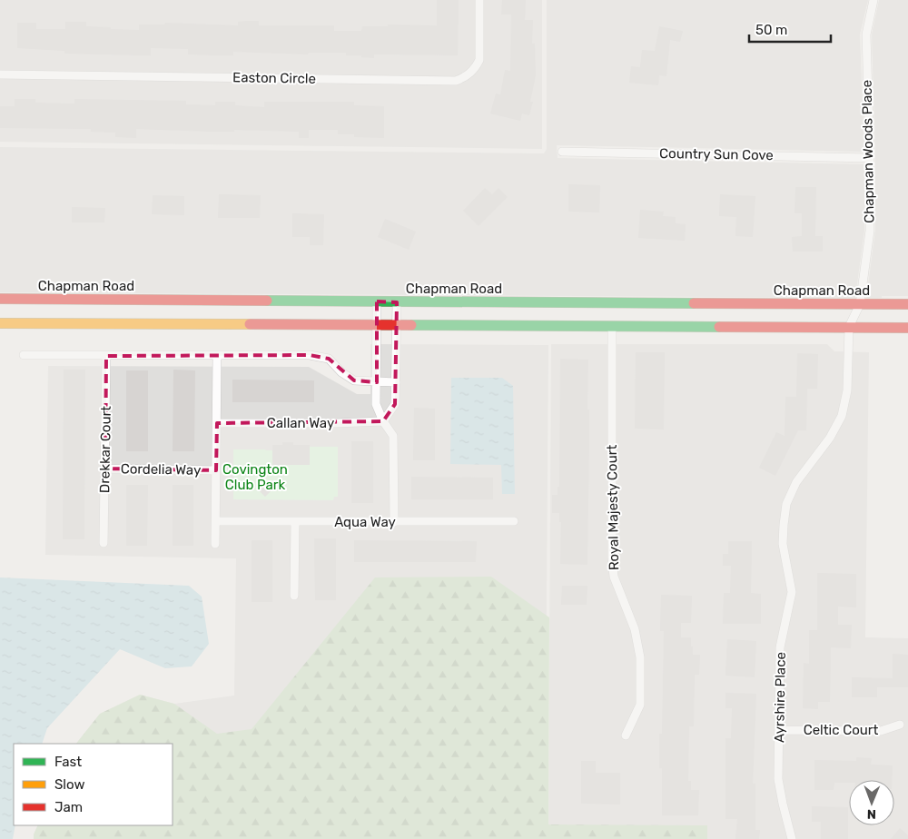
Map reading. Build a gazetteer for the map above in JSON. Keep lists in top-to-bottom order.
{
  "streets": {
    "street": [
      "Easton Circle",
      "Chapman Woods Place",
      "Country Sun Cove",
      "Chapman Road",
      "Callan Way",
      "Drekkar Court",
      "Cordelia Way",
      "Royal Majesty Court",
      "Aqua Way",
      "Ayrshire Place",
      "Celtic Court"
    ]
  },
  "crossings": [
    ["Chapman Woods Place", "Country Sun Cove"],
    ["Chapman Woods Place", "Chapman Road"],
    ["Chapman Woods Place", "Ayrshire Place"],
    ["Chapman Road", "Ayrshire Place"],
    ["Drekkar Court", "Cordelia Way"],
    ["Ayrshire Place", "Celtic Court"]
  ],
  "parks": ["Covington Club Park"],
  "legend": ["Fast", "Slow", "Jam"],
  "scale_bar": "50 m",
  "north": "bottom"
}
